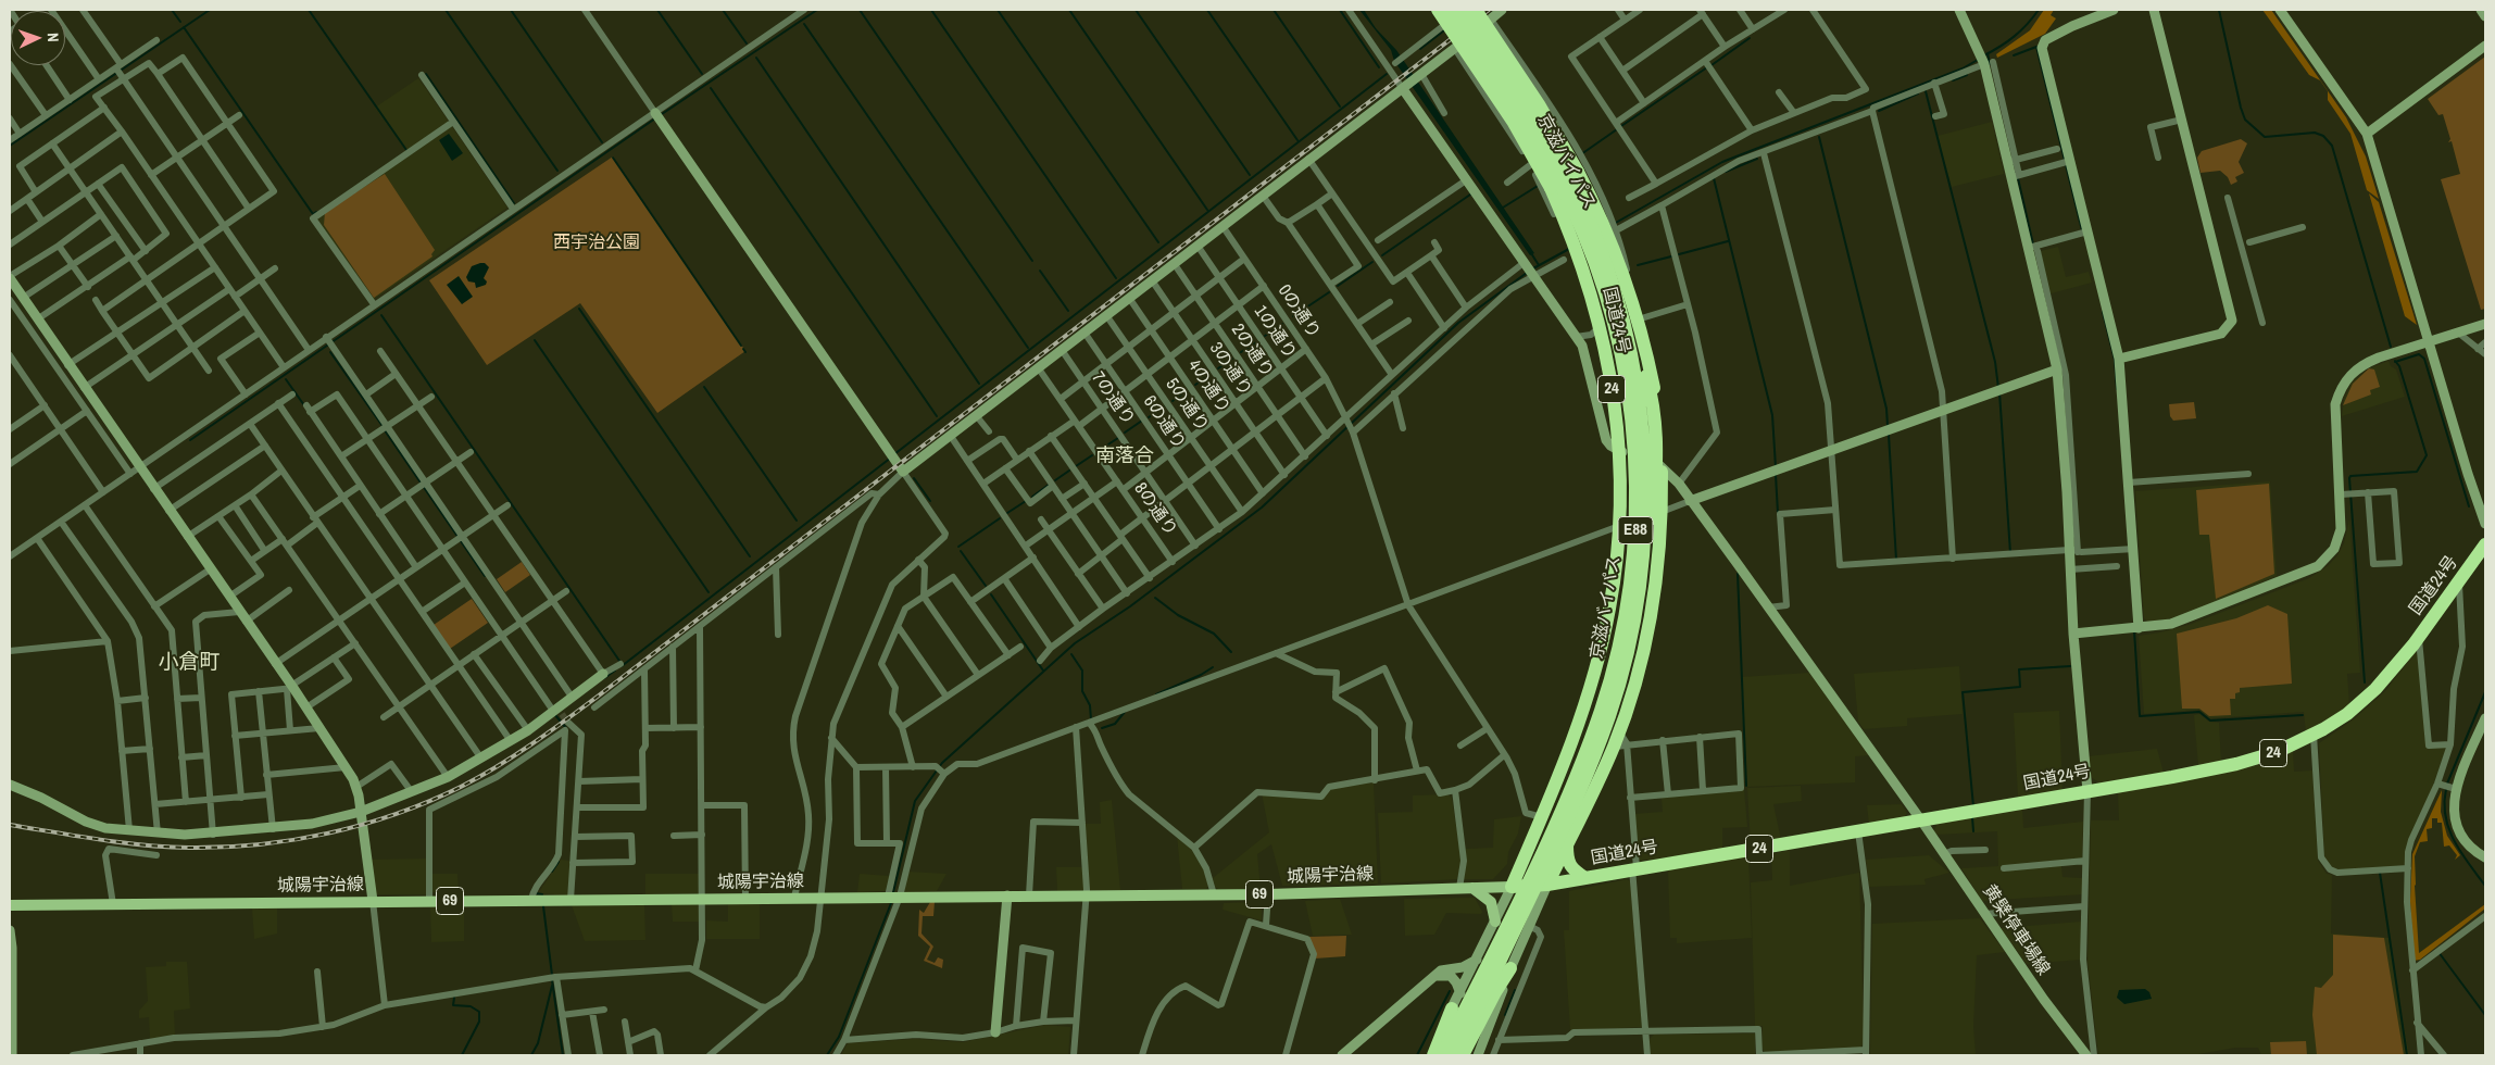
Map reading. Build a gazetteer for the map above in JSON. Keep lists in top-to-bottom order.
{
  "streets": {
    "highway": [
      "京滋バイパス",
      "国道24号",
      "24",
      "E88"
    ],
    "main road": ["城陽宇治線", "69"],
    "street": [
      "0の通り",
      "1の通り",
      "2の通り",
      "3の通り",
      "4の通り",
      "7の通り",
      "5の通り",
      "6の通り",
      "8の通り",
      "黄檗停車場線"
    ]
  },
  "crossings": [
    ["京滋バイパス", "国道24号"],
    ["0の通り", "国道24号"],
    ["国道24号", "城陽宇治線"],
    ["国道24号", "黄檗停車場線"]
  ],
  "districts": ["南落合", "小倉町"],
  "parks": ["西宇治公園"],
  "north": "right"
}
